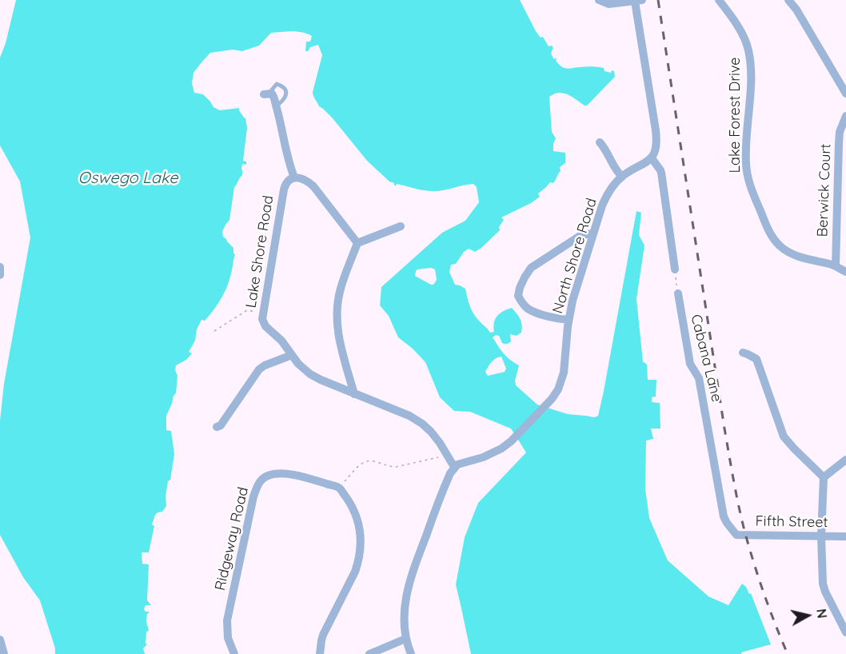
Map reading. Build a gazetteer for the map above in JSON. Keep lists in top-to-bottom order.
{
  "streets": {
    "street": [
      "Lake Forest Drive",
      "Berwick Court",
      "Lake Shore Road",
      "North Shore Road",
      "Cabana Lane",
      "Fifth Street",
      "Ridgeway Road"
    ]
  },
  "crossings": [
    ["Lake Forest Drive", "Berwick Court"],
    ["Lake Shore Road", "North Shore Road"],
    ["Cabana Lane", "Fifth Street"]
  ],
  "water": ["Oswego Lake"],
  "north": "right"
}
